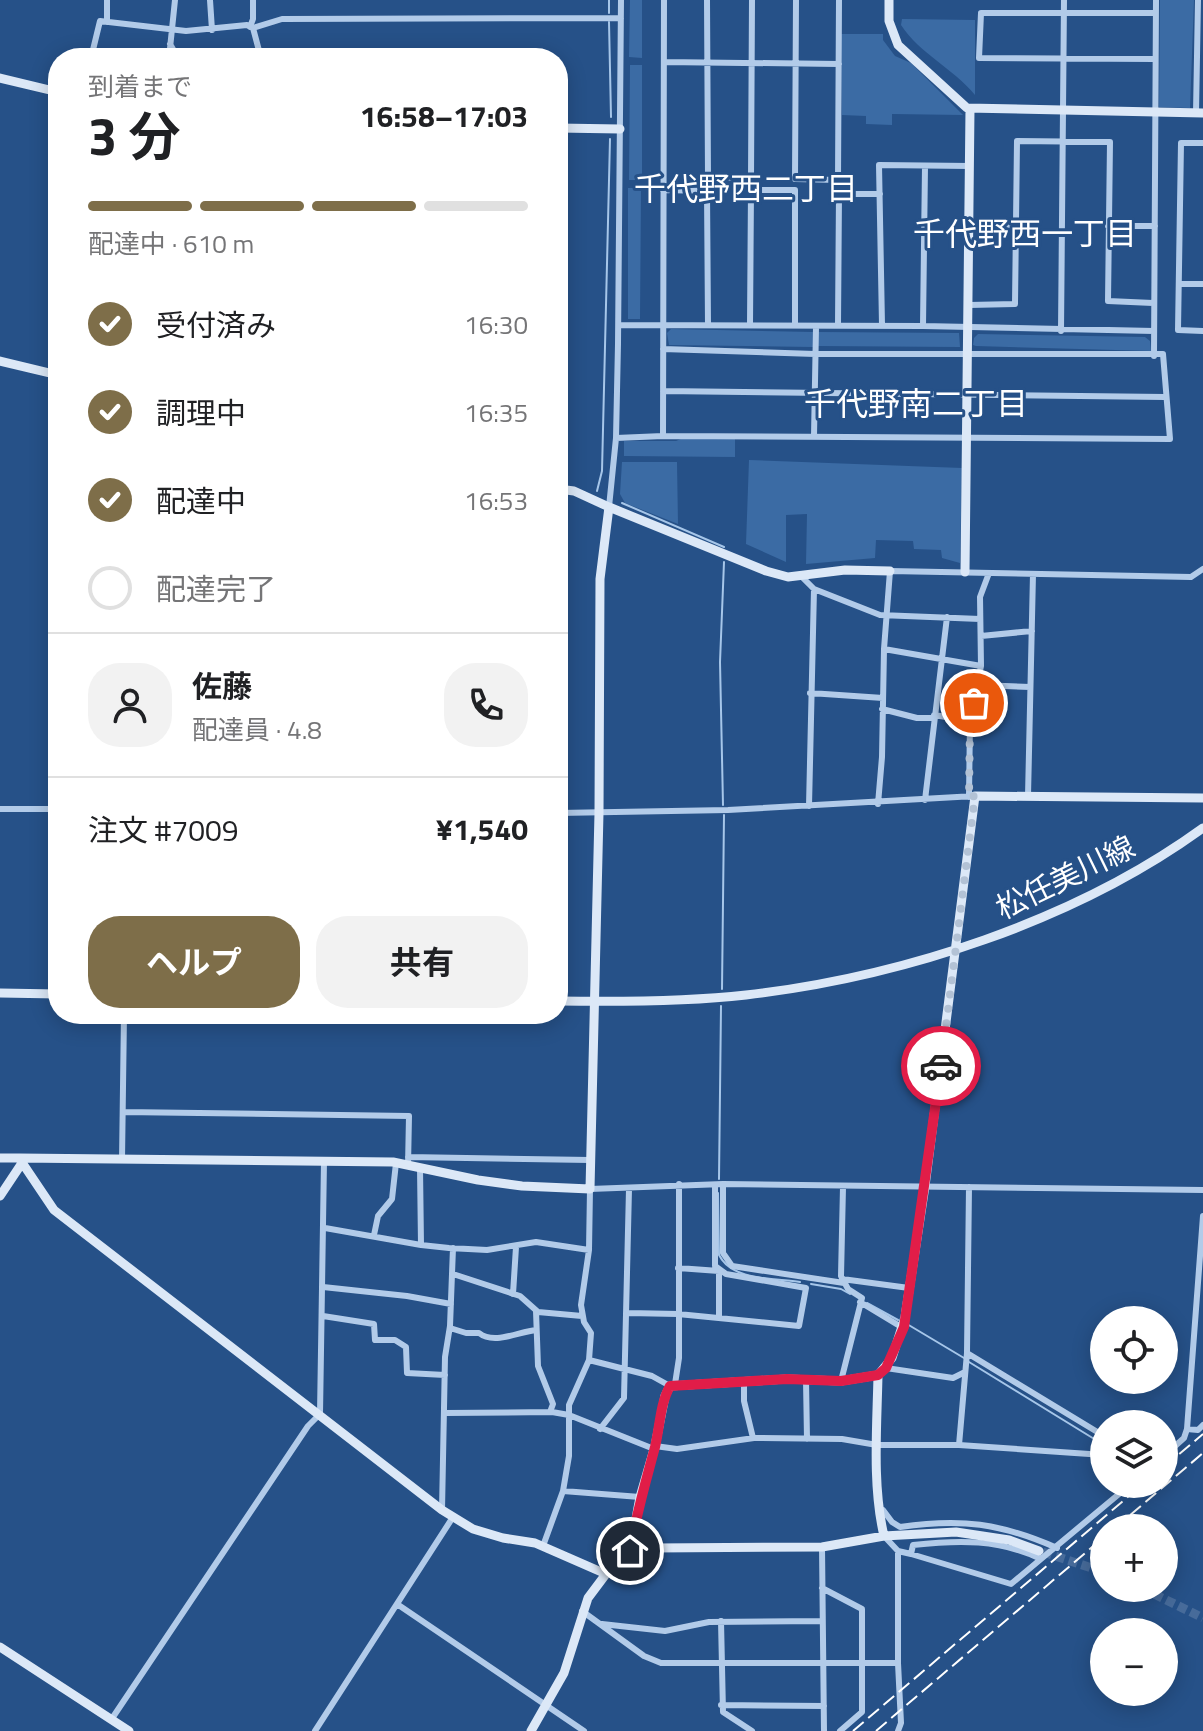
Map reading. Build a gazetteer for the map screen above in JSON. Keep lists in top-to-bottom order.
{
  "streets": {
    "street": ["松任美川線"]
  },
  "districts": ["千代野西二丁目", "千代野西一丁目", "千代野南二丁目"],
  "page": {
    "heading": ["3 分", "到着まで", "16:58–17:03"],
    "panel": [
      "佐藤",
      "配達員 · 4.8",
      "注文 #7009",
      "¥1,540"
    ],
    "bar": "配達中 · 610 m",
    "list": [
      ["受付済み", "16:30"],
      ["調理中", "16:35"],
      ["配達中", "16:53"],
      "配達完了"
    ],
    "buttons": ["ヘルプ", "共有"],
    "map_buttons": ["+", "−"]
  }
}
